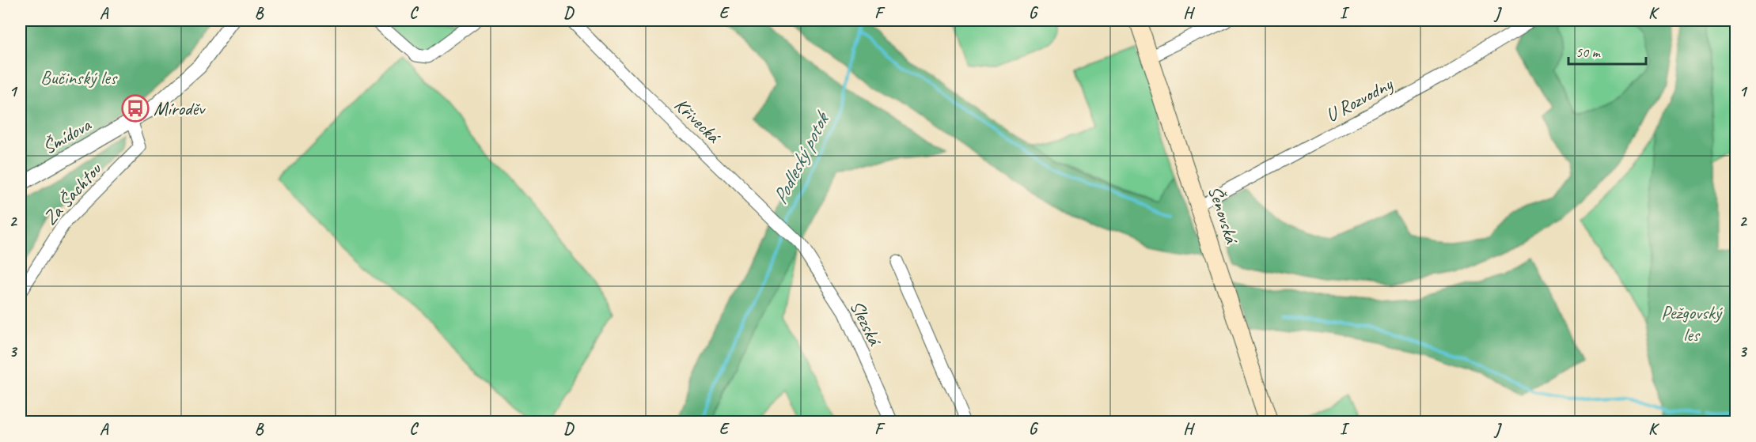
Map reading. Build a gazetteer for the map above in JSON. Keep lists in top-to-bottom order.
{
  "streets": {
    "main road": ["Šenovská"],
    "street": [
      "U Rozvodny",
      "Křivecká",
      "Šmídova",
      "Za Šachtou",
      "Slezská"
    ]
  },
  "crossings": [
    ["U Rozvodny", "Šenovská"],
    ["Křivecká", "Slezská"],
    ["Šmídova", "Za Šachtou"]
  ],
  "water": ["Podleský potok"],
  "parks": ["Bučinský les", "Pežgovský les"],
  "places": {
    "bus stop": ["Míroděv"]
  },
  "scale_bar": "50 m",
  "grid": {
    "columns": [
      "A",
      "B",
      "C",
      "D",
      "E",
      "F",
      "G",
      "H",
      "I",
      "J",
      "K"
    ],
    "rows": ["1", "2", "3"]
  }
}
